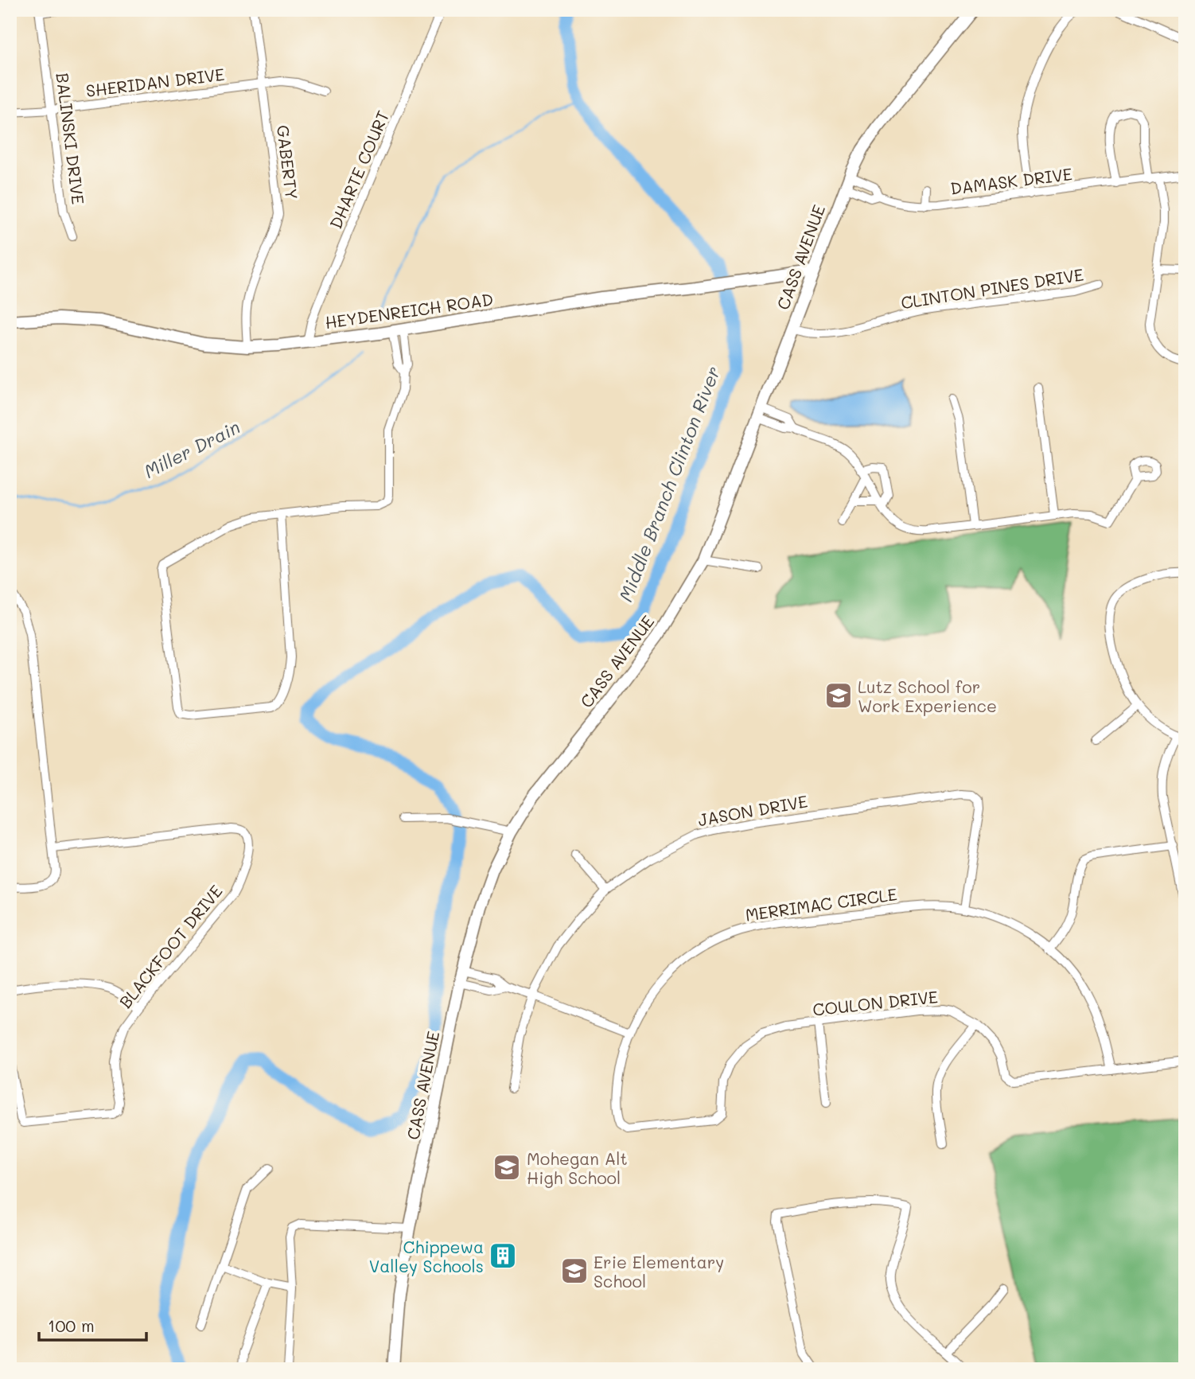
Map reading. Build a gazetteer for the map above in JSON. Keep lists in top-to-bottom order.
{
  "streets": {
    "main road": ["CASS AVENUE", "HEYDENREICH ROAD"],
    "street": [
      "SHERIDAN DRIVE",
      "BALINSKI DRIVE",
      "GABERTY",
      "DHARTE COURT",
      "DAMASK DRIVE",
      "CLINTON PINES DRIVE",
      "JASON DRIVE",
      "MERRIMAC CIRCLE",
      "BLACKFOOT DRIVE",
      "COULON DRIVE"
    ]
  },
  "crossings": [
    ["SHERIDAN DRIVE", "BALINSKI DRIVE"],
    ["SHERIDAN DRIVE", "GABERTY"],
    ["GABERTY", "HEYDENREICH ROAD"],
    ["DHARTE COURT", "HEYDENREICH ROAD"],
    ["DAMASK DRIVE", "CASS AVENUE"],
    ["CASS AVENUE", "CLINTON PINES DRIVE"],
    ["CASS AVENUE", "HEYDENREICH ROAD"],
    ["JASON DRIVE", "MERRIMAC CIRCLE"],
    ["MERRIMAC CIRCLE", "COULON DRIVE"]
  ],
  "water": ["Miller Drain", "Middle Branch Clinton River"],
  "places": {
    "school or university": ["Lutz School for Work Experience", "Mohegan Alt High School", "Erie Elementary School"],
    "building": ["Chippewa Valley Schools"]
  },
  "scale_bar": "100 m"
}
